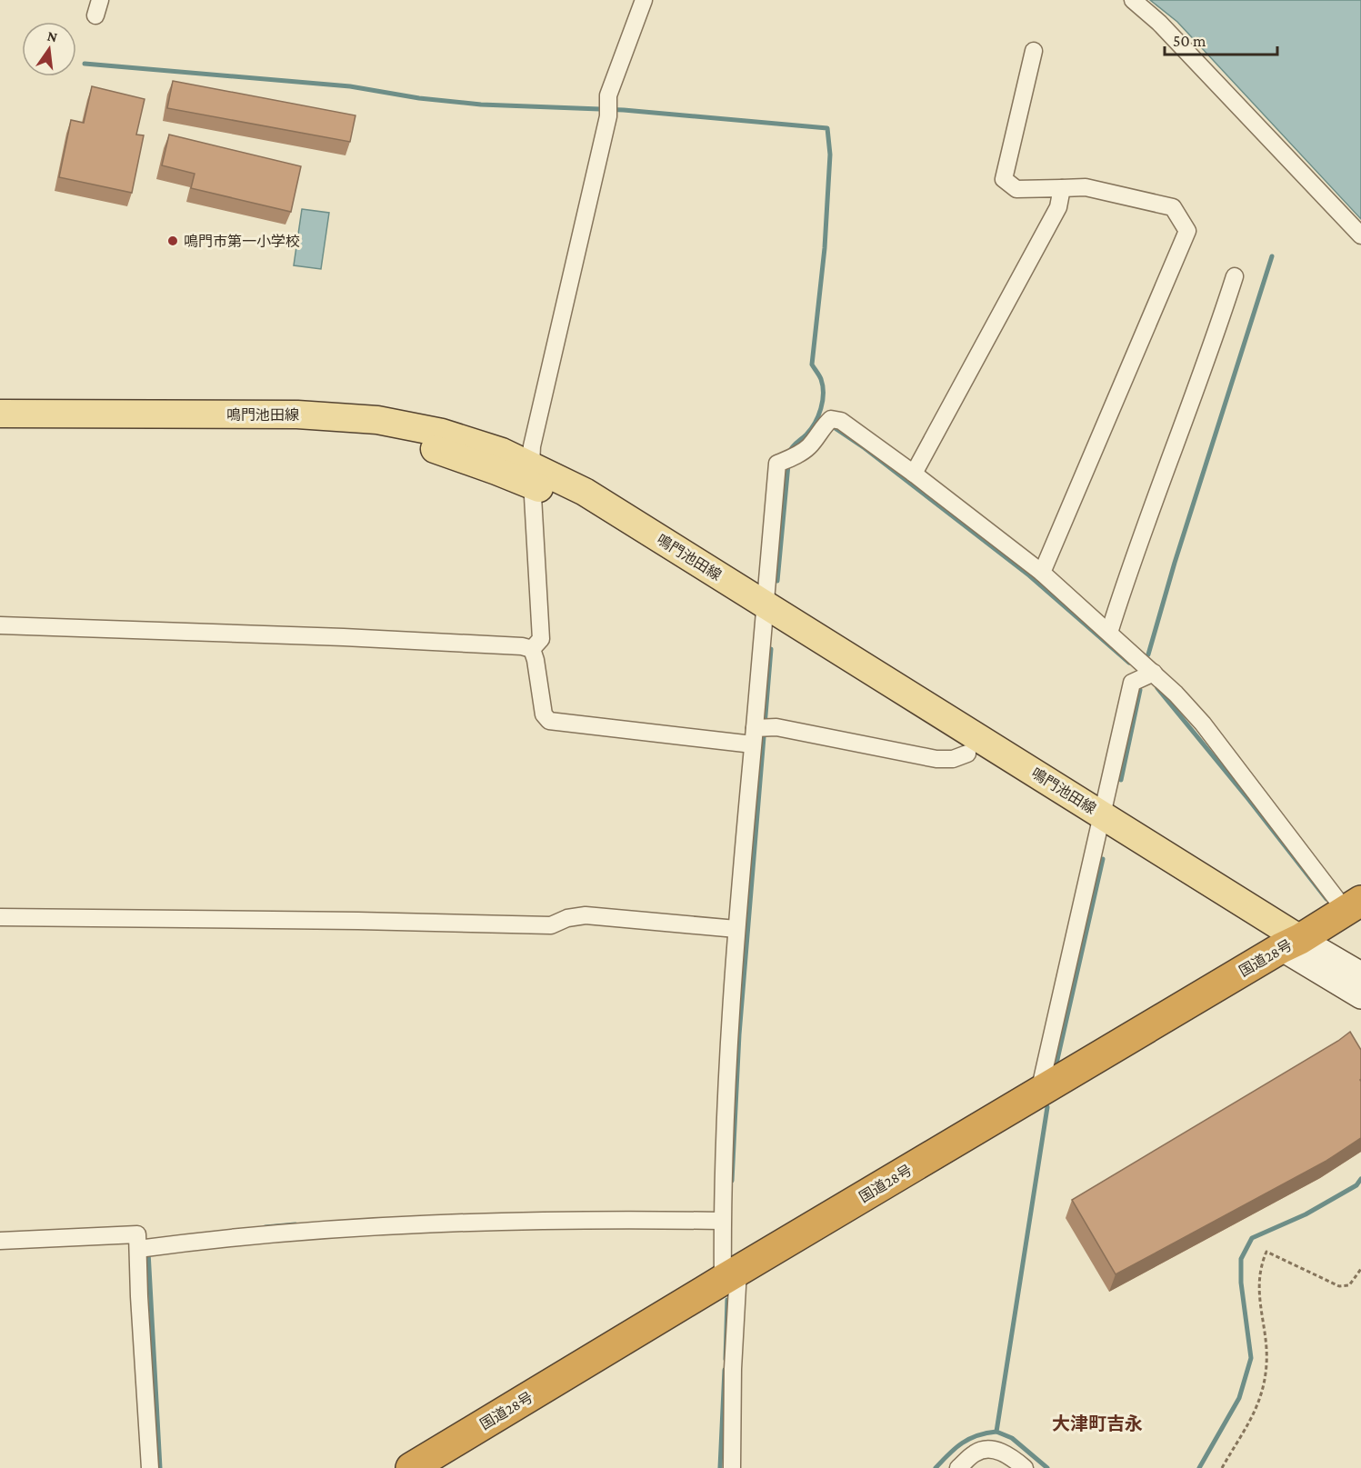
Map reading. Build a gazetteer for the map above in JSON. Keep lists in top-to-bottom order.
{
  "streets": {
    "highway": ["国道28号"],
    "main road": ["鳴門池田線"]
  },
  "crossings": [
    ["鳴門池田線", "国道28号"]
  ],
  "districts": ["大津町吉永"],
  "places": ["鳴門市第一小学校"],
  "scale_bar": "50 m",
  "north": "top"
}
